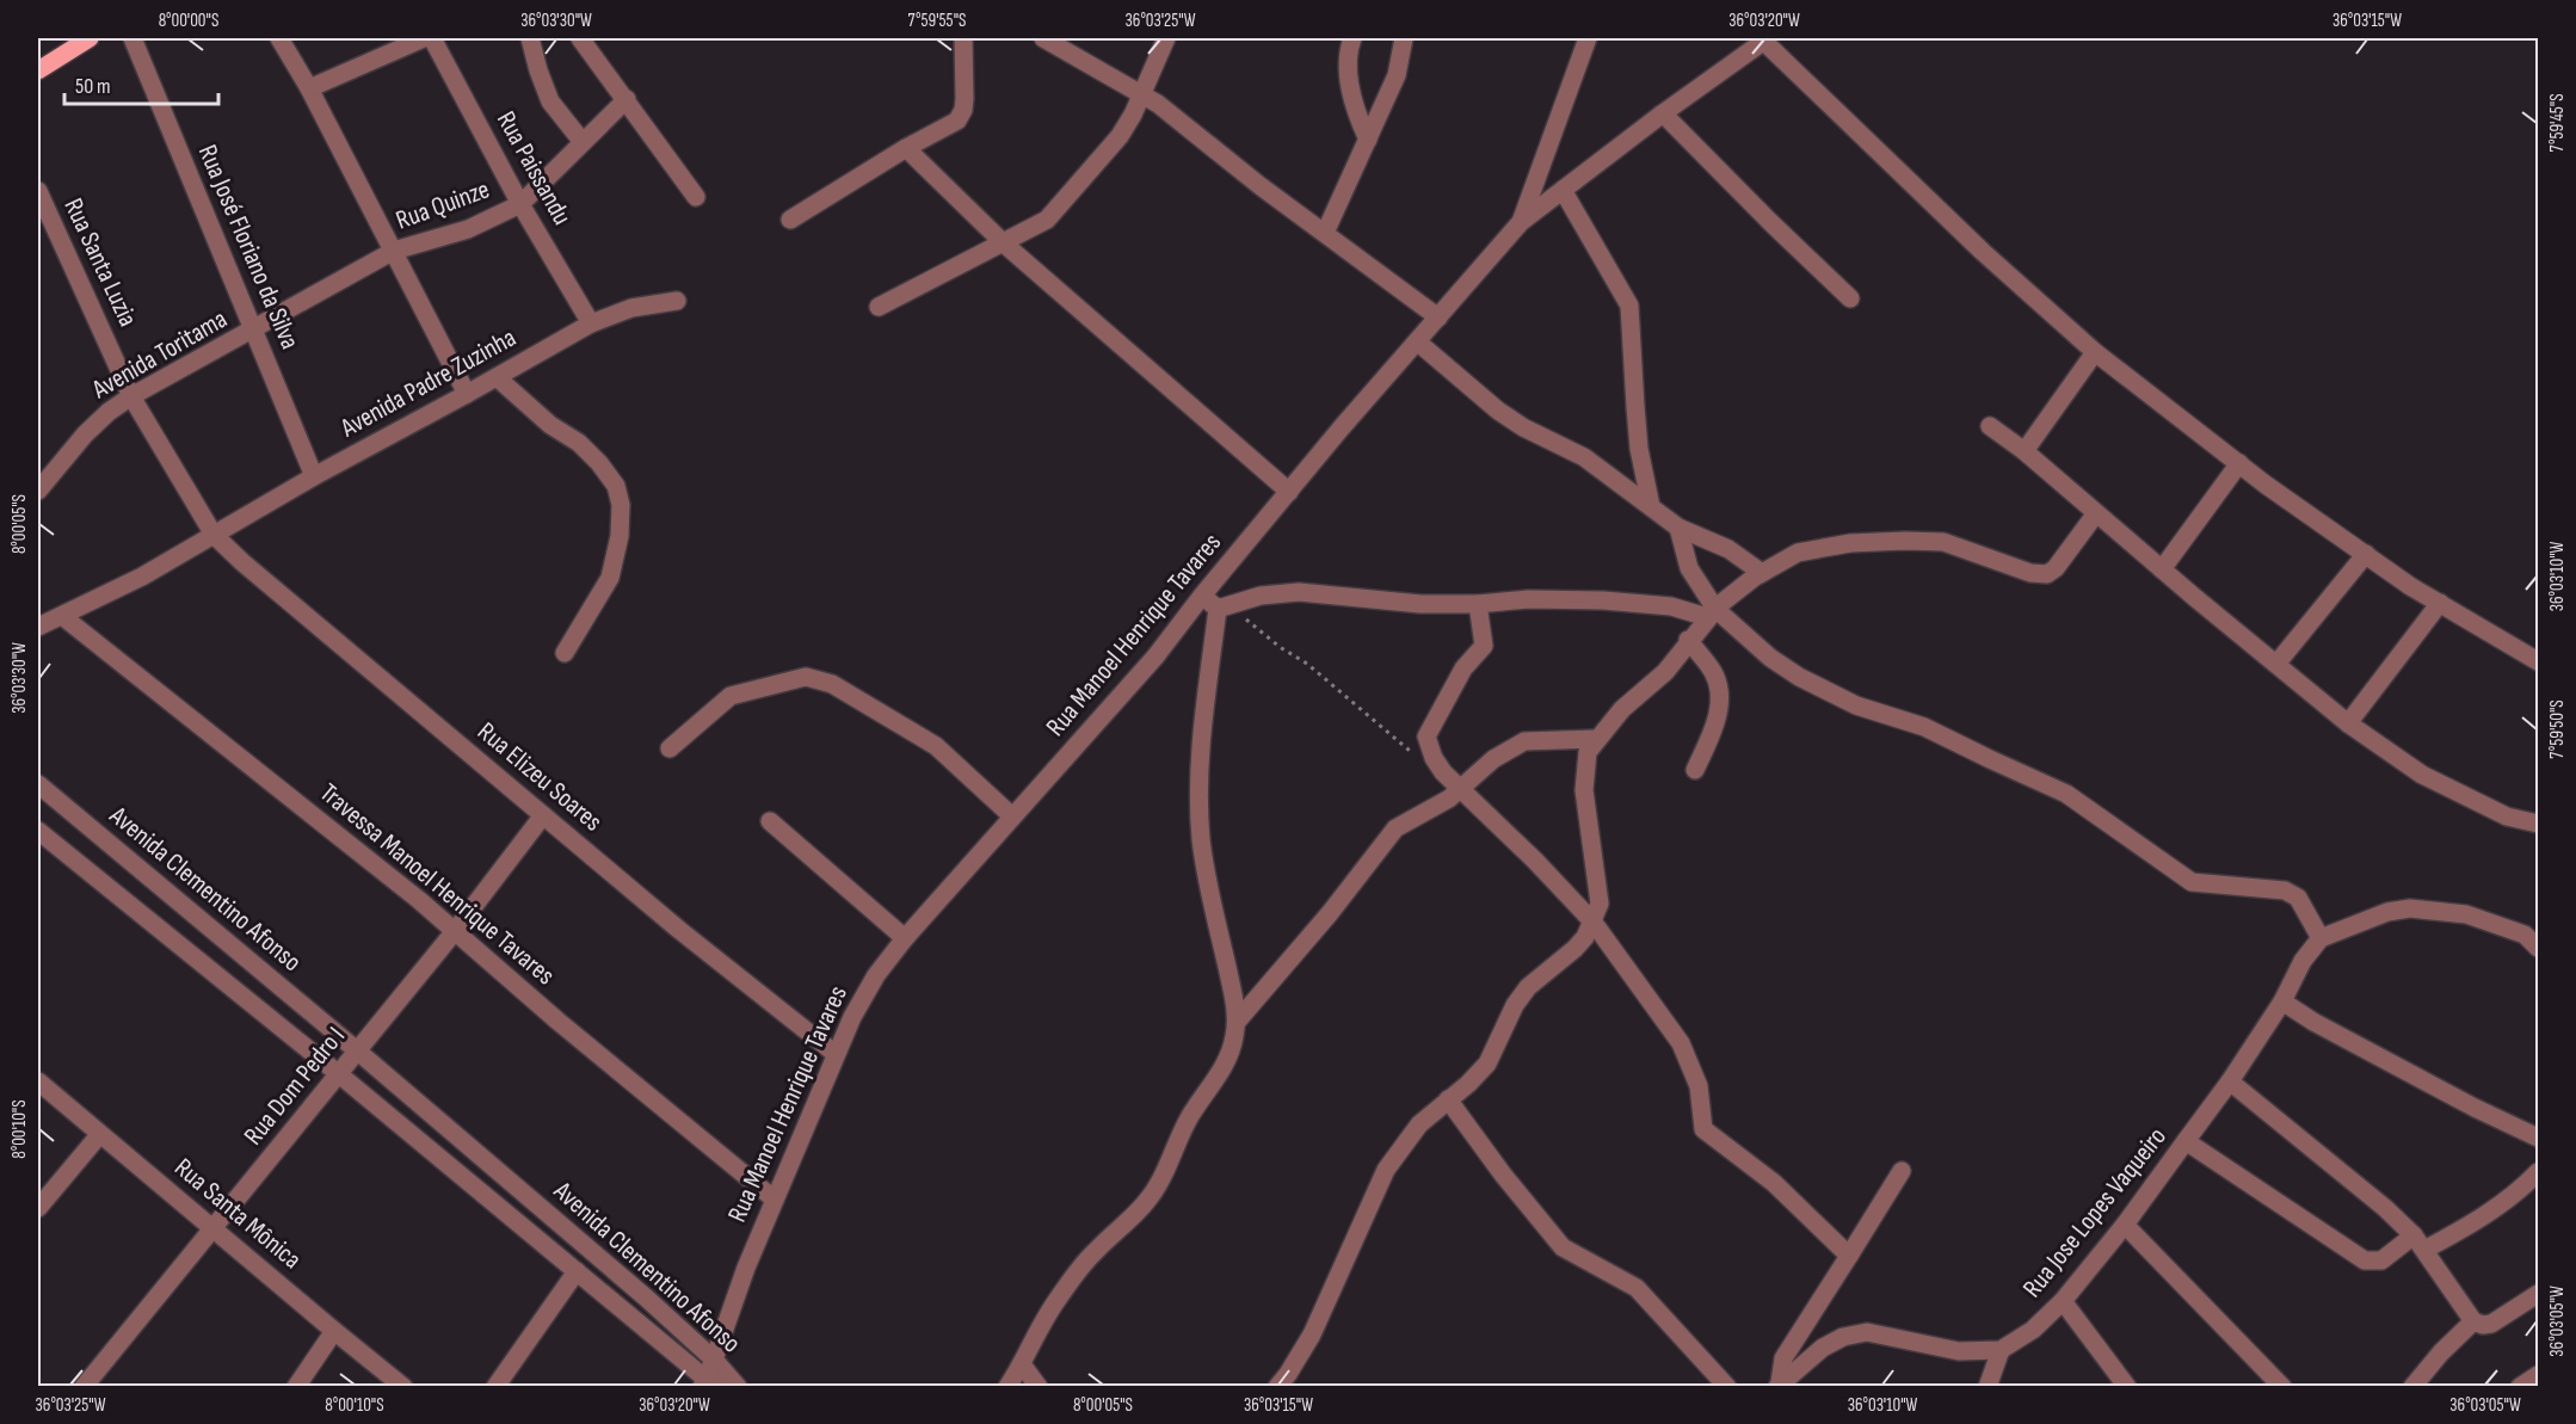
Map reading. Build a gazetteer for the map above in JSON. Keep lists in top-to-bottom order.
{
  "streets": {
    "street": [
      "Rua Paissandu",
      "Rua Quinze",
      "Rua José Floriano da Silva",
      "Rua Santa Luzia",
      "Avenida Toritama",
      "Avenida Padre Zuzinha",
      "Rua Manoel Henrique Tavares",
      "Rua Elizeu Soares",
      "Travessa Manoel Henrique Tavares",
      "Avenida Clementino Afonso",
      "Rua Dom Pedro I",
      "Rua Jose Lopes Vaqueiro",
      "Rua Santa Mônica"
    ]
  },
  "crossings": [
    ["Rua Paissandu", "Rua Quinze"],
    ["Rua Paissandu", "Avenida Padre Zuzinha"],
    ["Rua Quinze", "Rua José Floriano da Silva"],
    ["Rua Quinze", "Avenida Toritama"],
    ["Rua José Floriano da Silva", "Avenida Toritama"],
    ["Rua José Floriano da Silva", "Avenida Padre Zuzinha"],
    ["Rua Santa Luzia", "Avenida Toritama"],
    ["Rua Santa Luzia", "Avenida Padre Zuzinha"],
    ["Rua Santa Luzia", "Rua Elizeu Soares"],
    ["Avenida Padre Zuzinha", "Rua Elizeu Soares"],
    ["Rua Manoel Henrique Tavares", "Rua Elizeu Soares"],
    ["Rua Manoel Henrique Tavares", "Travessa Manoel Henrique Tavares"],
    ["Rua Manoel Henrique Tavares", "Avenida Clementino Afonso"],
    ["Rua Elizeu Soares", "Rua Dom Pedro I"],
    ["Travessa Manoel Henrique Tavares", "Rua Dom Pedro I"],
    ["Avenida Clementino Afonso", "Rua Dom Pedro I"],
    ["Rua Dom Pedro I", "Rua Santa Mônica"]
  ],
  "scale_bar": "50 m",
  "coordinates": [
    "8°00'00\"S",
    "36°03'30\"W",
    "7°59'55\"S",
    "36°03'25\"W",
    "36°03'20\"W",
    "36°03'15\"W",
    "7°59'45\"S",
    "8°00'05\"S",
    "36°03'10\"W",
    "7°59'50\"S",
    "8°00'10\"S",
    "36°03'05\"W"
  ]
}
